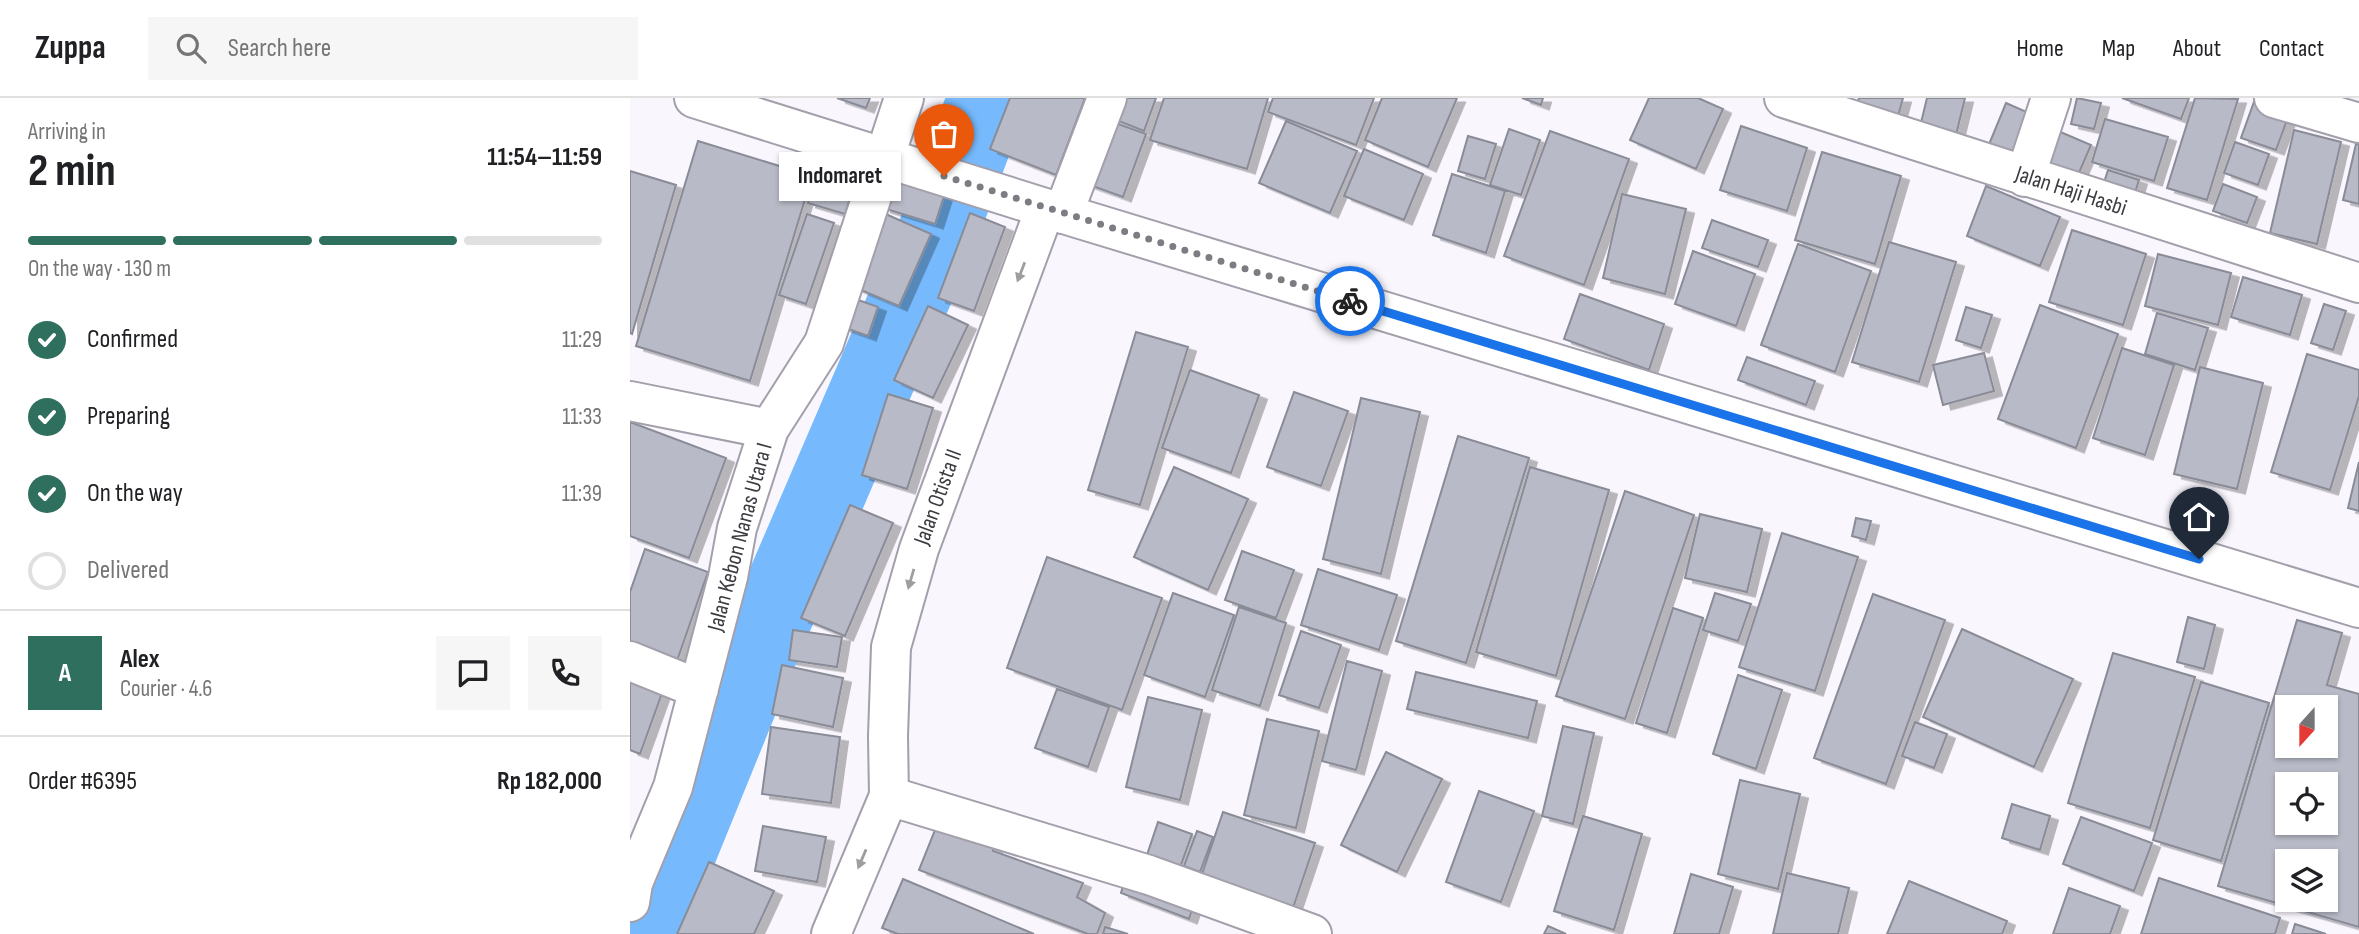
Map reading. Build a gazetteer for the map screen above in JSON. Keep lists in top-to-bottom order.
{
  "streets": {
    "street": ["Jalan Haji Hasbi", "Jalan Otista II", "Jalan Kebon Nanas Utara I"]
  },
  "one_way": ["Jalan Otista II"],
  "places": ["Indomaret"],
  "north": "bottom",
  "page": {
    "header": "Zuppa",
    "search": "Search here",
    "nav": [
      "Home",
      "Map",
      "About",
      "Contact"
    ],
    "heading": ["2 min", "Arriving in", "11:54–11:59"],
    "panel": [
      "Alex",
      "Courier · 4.6",
      "Order #6395",
      "Rp 182,000"
    ],
    "bubble": "Indomaret",
    "bar": "On the way · 130 m",
    "list": [
      ["Confirmed", "11:29"],
      ["Preparing", "11:33"],
      ["On the way", "11:39"],
      "Delivered"
    ],
    "round": "A"
  }
}
